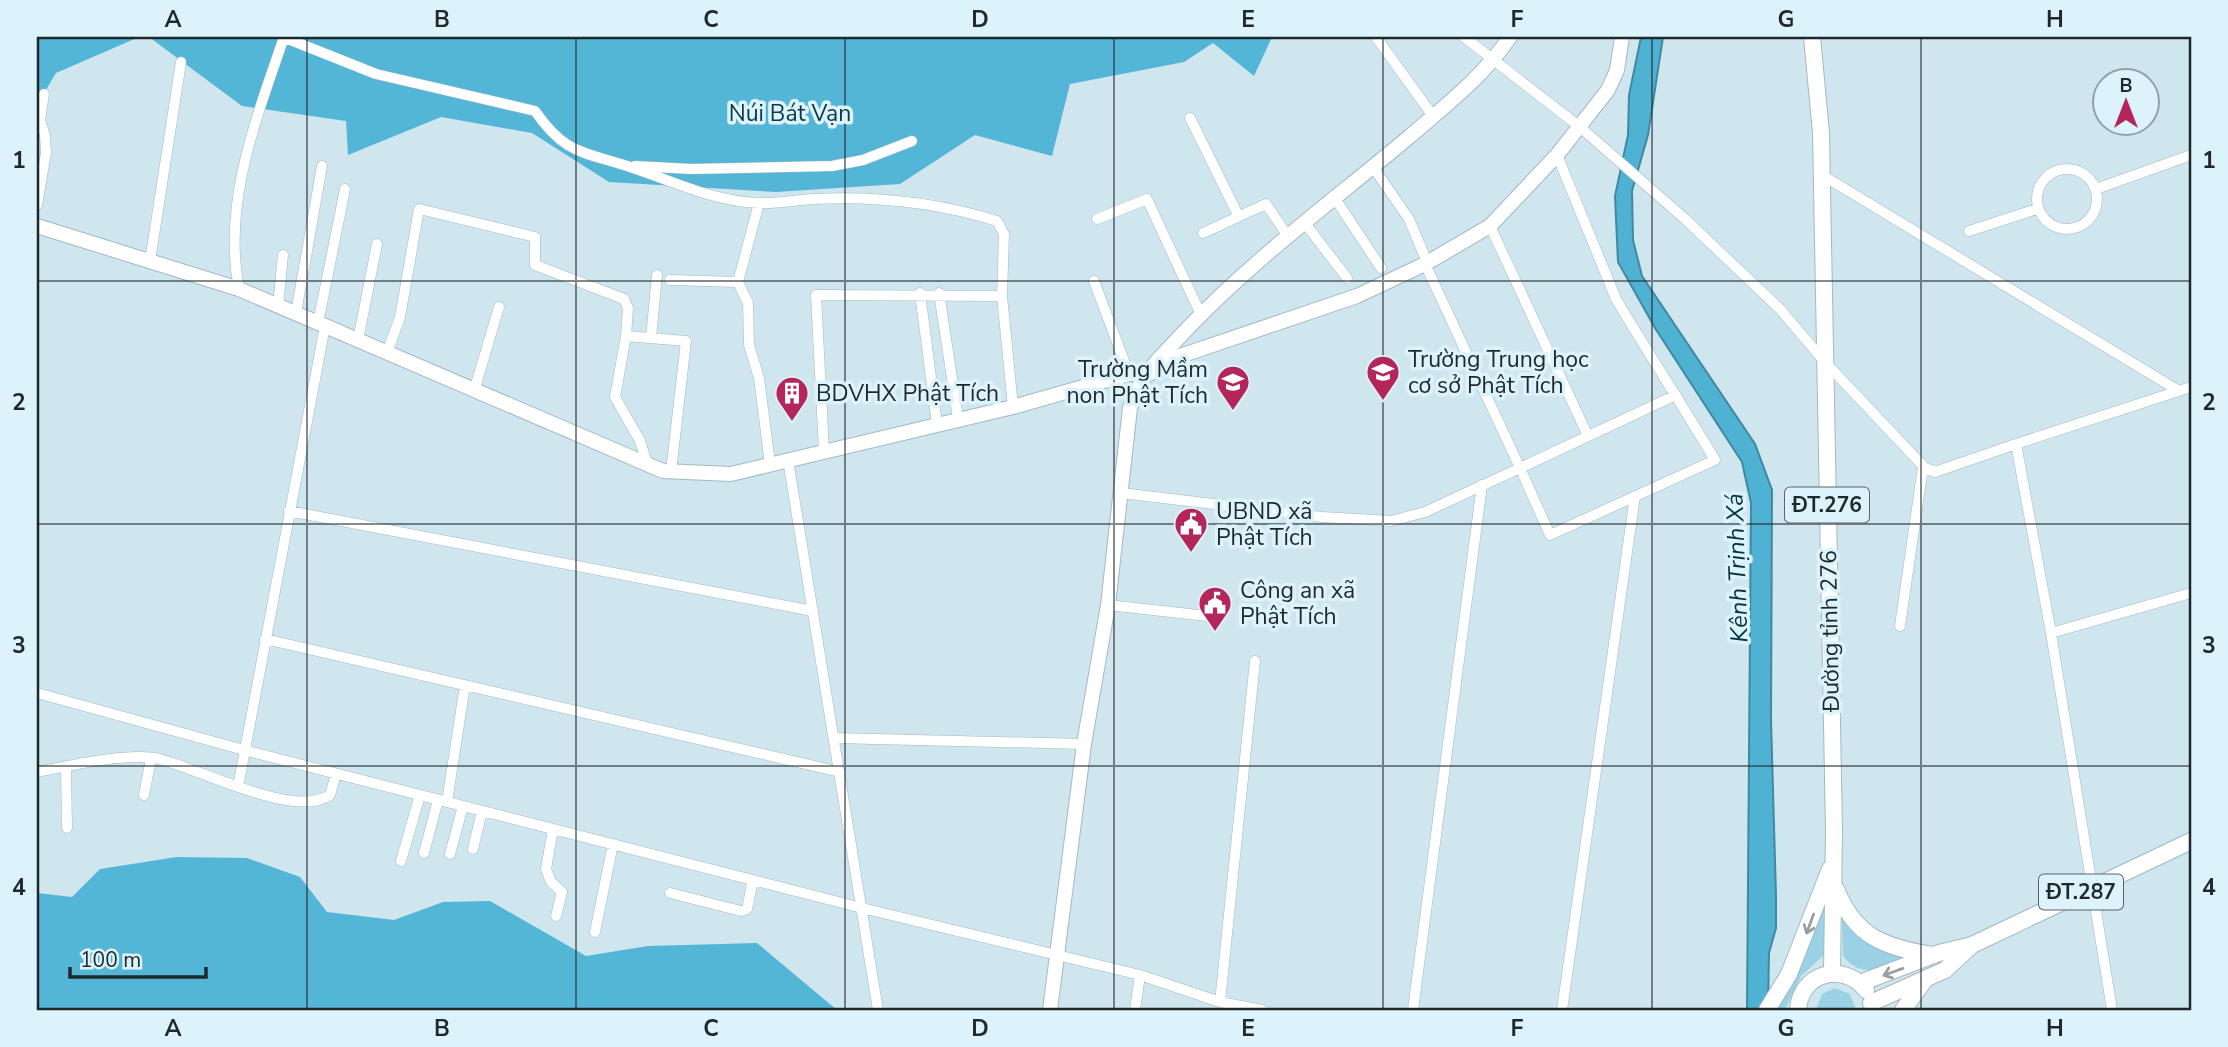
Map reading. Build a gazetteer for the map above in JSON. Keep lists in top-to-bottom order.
{
  "streets": {
    "main road": ["ĐT.276", "Đường tỉnh 276", "ĐT.287"]
  },
  "water": ["Kênh Trịnh Xá"],
  "parks": ["Núi Bát Vạn"],
  "places": {
    "school or university": ["Trường Trung học cơ sở Phật Tích", "Trường Mầm non Phật Tích"],
    "building": ["BDVHX Phật Tích"],
    "public building": ["UBND xã Phật Tích", "Công an xã Phật Tích"]
  },
  "scale_bar": "100 m",
  "north": "top",
  "grid": {
    "columns": [
      "A",
      "B",
      "C",
      "D",
      "E",
      "F",
      "G",
      "H"
    ],
    "rows": [
      "1",
      "2",
      "3",
      "4"
    ]
  }
}
